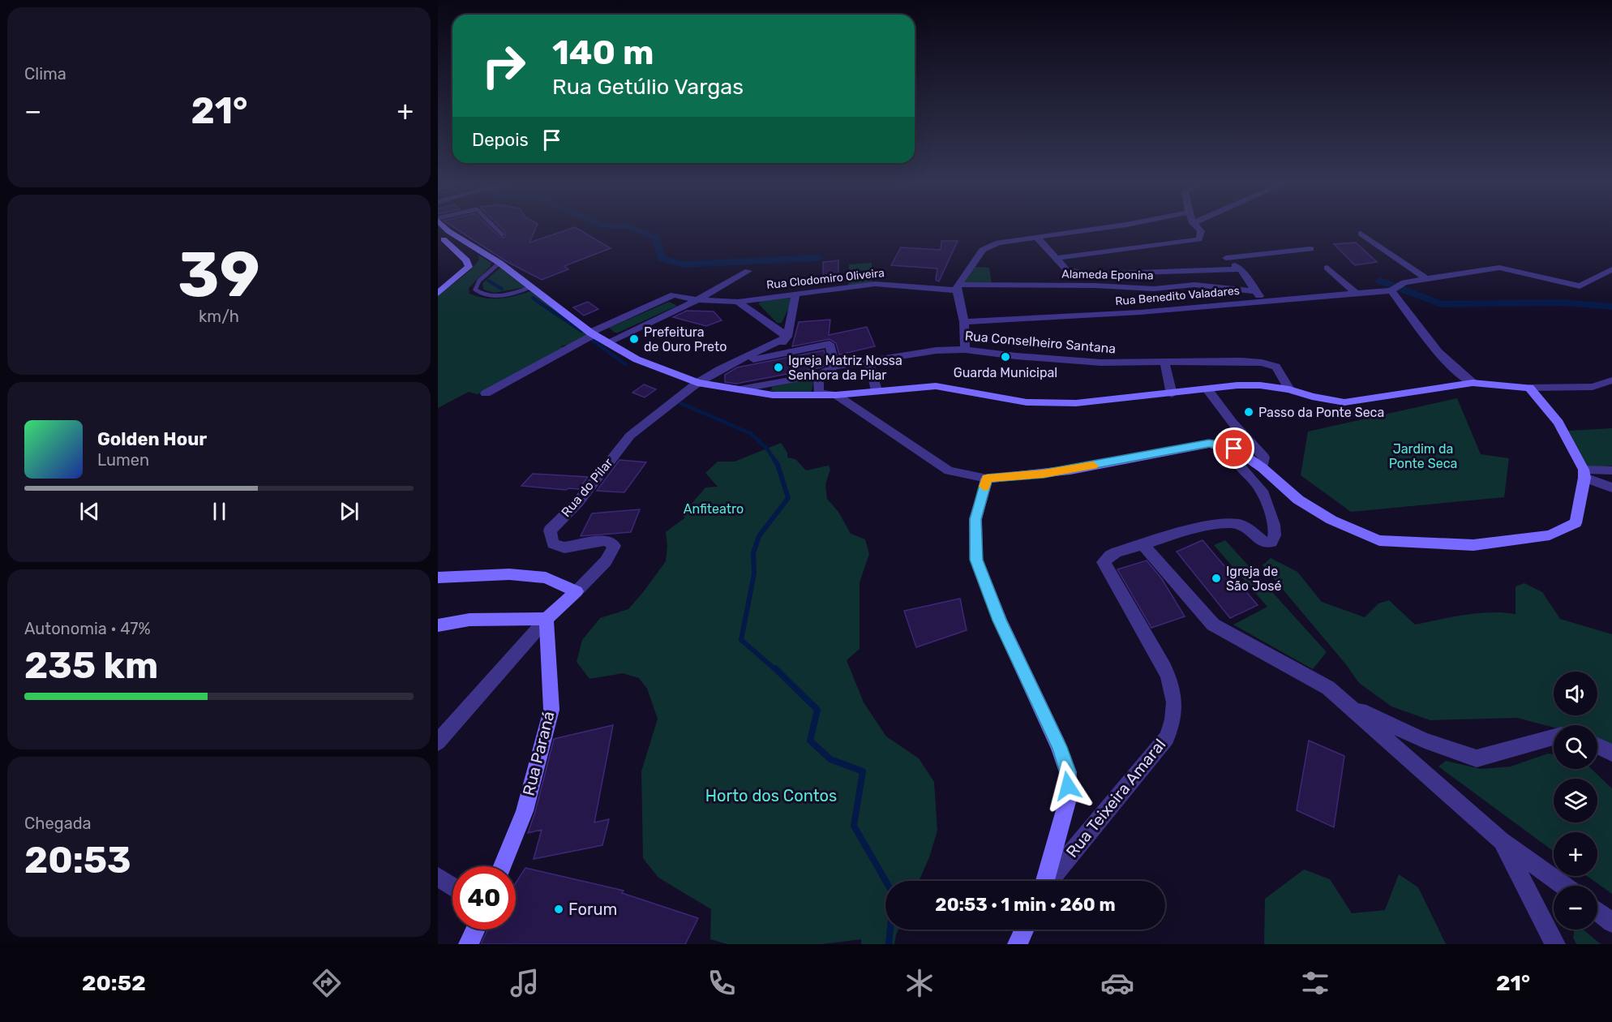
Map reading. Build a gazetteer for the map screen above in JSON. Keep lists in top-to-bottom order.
{
  "streets": {
    "street": [
      "Alameda Eponina",
      "Rua Clodomiro Oliveira",
      "Rua Benedito Valadares",
      "Rua Conselheiro Santana",
      "Rua do Pilar",
      "Rua Paraná",
      "Rua Teixeira Amaral"
    ]
  },
  "crossings": [
    ["Alameda Eponina", "Rua Clodomiro Oliveira"]
  ],
  "parks": ["Jardim da Ponte Seca", "Anfiteatro", "Horto dos Contos"],
  "places": [
    "Prefeitura de Ouro Preto",
    "Guarda Municipal",
    "Igreja Matriz Nossa Senhora da Pilar",
    "Passo da Ponte Seca",
    "Igreja de São José",
    "Forum"
  ],
  "page": {
    "tile": [
      "Clima",
      ["39", "km/h"],
      ["Autonomia · 47%", "235 km"],
      ["Chegada", "20:53"]
    ],
    "turn": ["140 m", "Rua Getúlio Vargas"],
    "heat": ["−", "21°", "+"],
    "then": "Depois",
    "song": ["Golden Hour", "Lumen"],
    "map_buttons": ["+", "−"],
    "limit": "40",
    "trip": "20:53 · 1 min · 260 m",
    "tabs": ["20:52", "21°"]
  }
}
